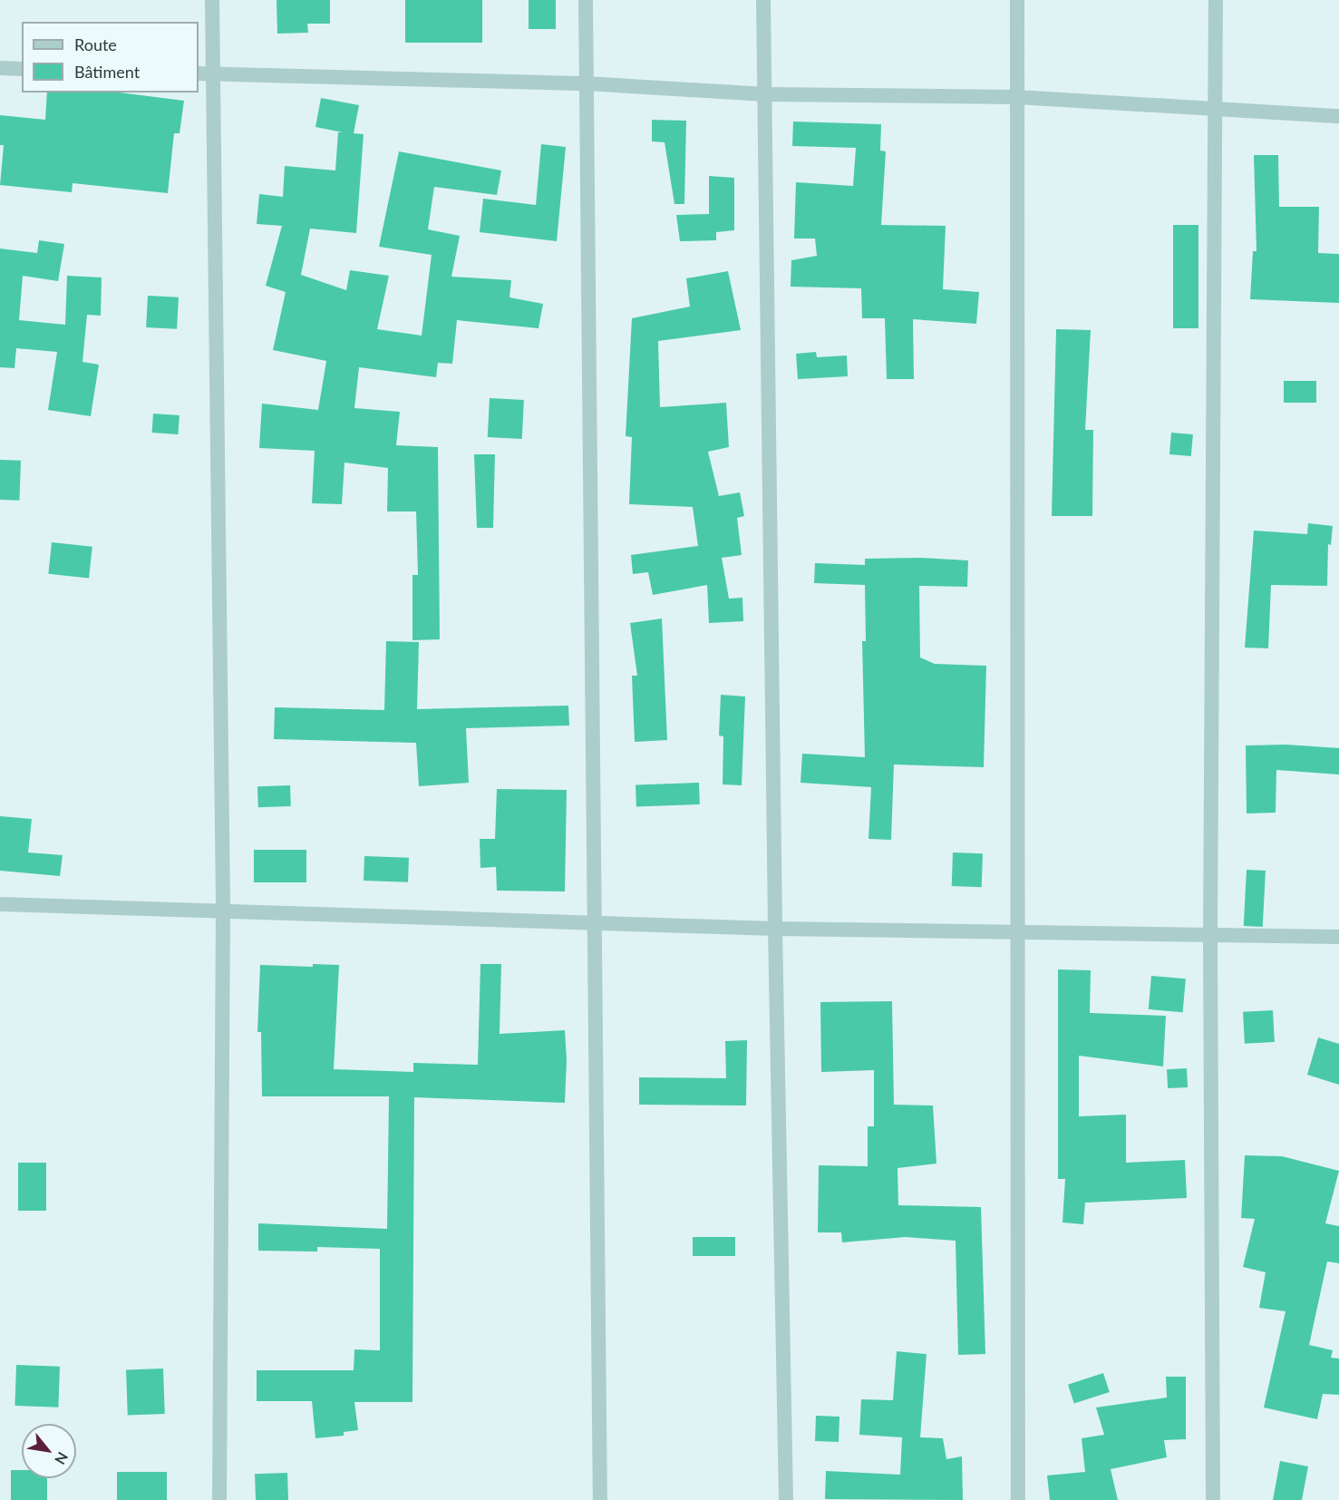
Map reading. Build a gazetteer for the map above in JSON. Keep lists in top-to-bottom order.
{
  "legend": ["Route", "Bâtiment"],
  "north": "bottom right"
}
